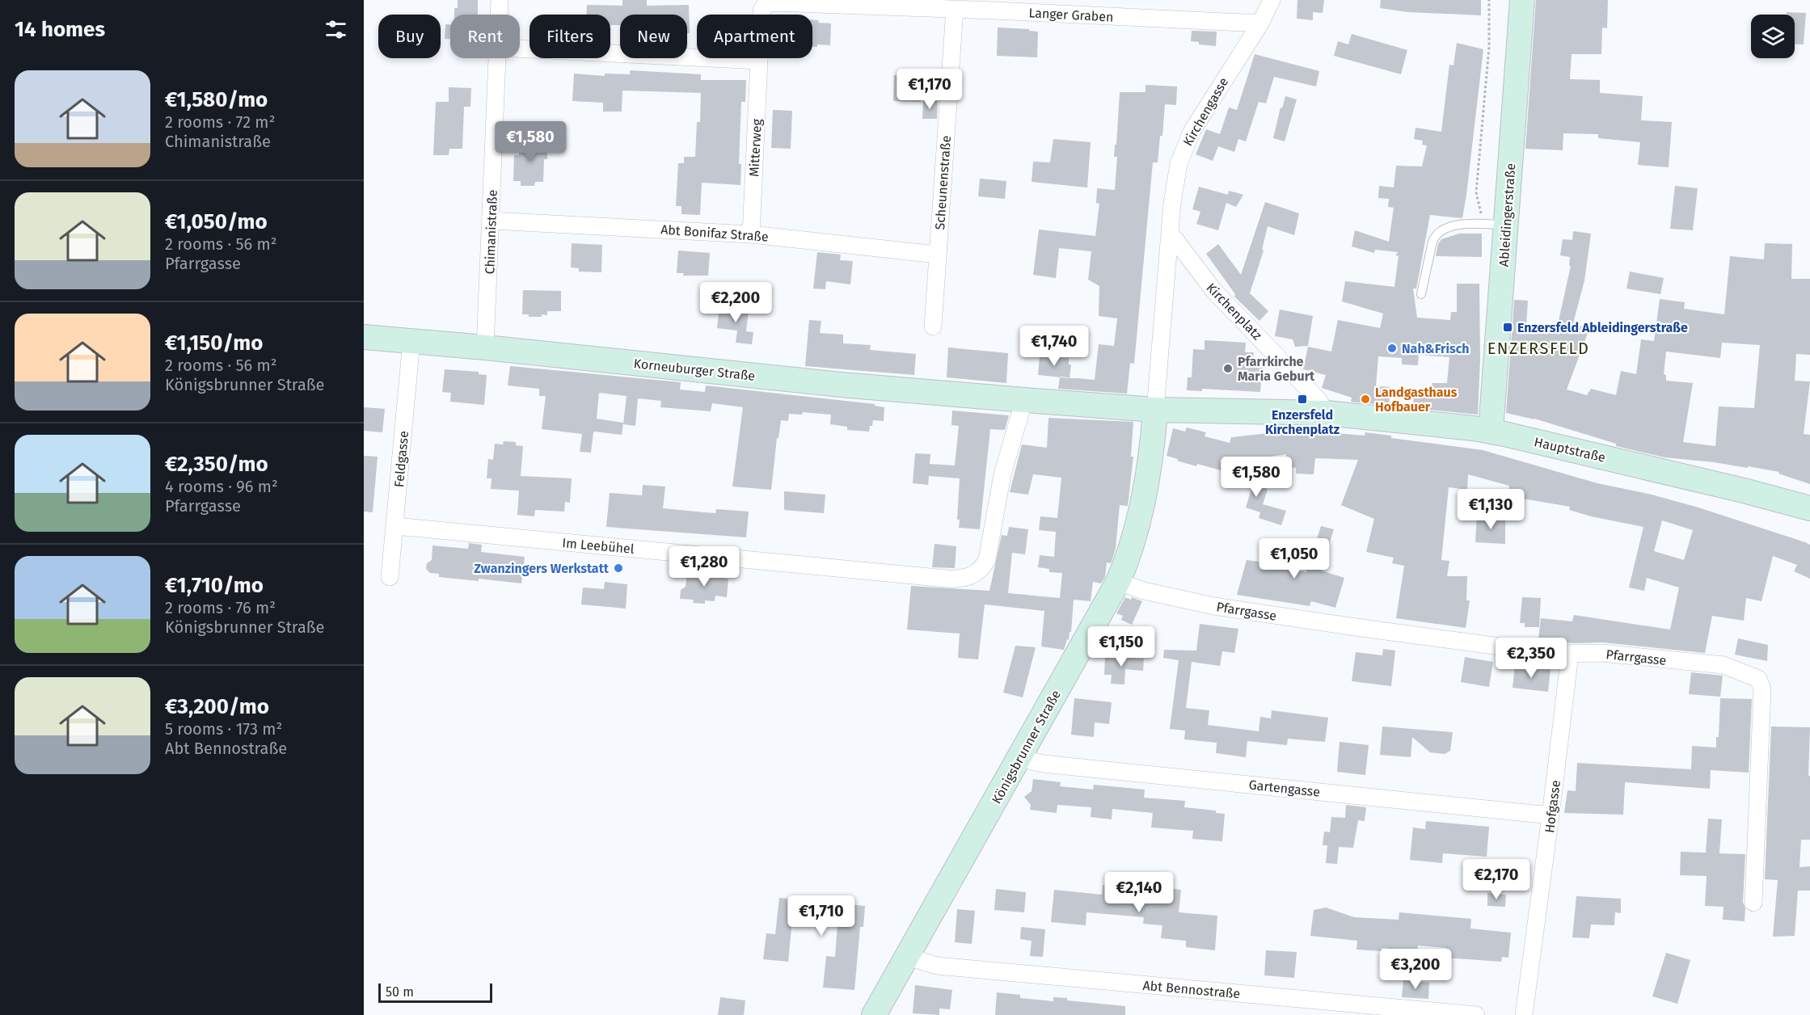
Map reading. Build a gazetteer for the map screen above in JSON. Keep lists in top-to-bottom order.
{
  "streets": {
    "street": [
      "Langer Graben",
      "Kirchengasse",
      "Mitterweg",
      "Scheunenstraße",
      "Ableidingerstraße",
      "Chimanistraße",
      "Abt Bonifaz Straße",
      "Kirchenplatz",
      "Korneuburger Straße",
      "Hauptstraße",
      "Feldgasse",
      "Im Leebühel",
      "Pfarrgasse",
      "Königsbrunner Straße",
      "Gartengasse",
      "Hofgasse",
      "Abt Bennostraße"
    ]
  },
  "crossings": [
    ["Langer Graben", "Kirchengasse"],
    ["Langer Graben", "Mitterweg"],
    ["Langer Graben", "Scheunenstraße"],
    ["Kirchengasse", "Kirchenplatz"],
    ["Mitterweg", "Abt Bonifaz Straße"],
    ["Scheunenstraße", "Abt Bonifaz Straße"],
    ["Ableidingerstraße", "Hauptstraße"],
    ["Chimanistraße", "Abt Bonifaz Straße"],
    ["Chimanistraße", "Korneuburger Straße"],
    ["Kirchenplatz", "Hauptstraße"],
    ["Korneuburger Straße", "Feldgasse"],
    ["Korneuburger Straße", "Im Leebühel"],
    ["Korneuburger Straße", "Königsbrunner Straße"],
    ["Feldgasse", "Im Leebühel"],
    ["Pfarrgasse", "Königsbrunner Straße"],
    ["Pfarrgasse", "Hofgasse"],
    ["Königsbrunner Straße", "Gartengasse"],
    ["Königsbrunner Straße", "Abt Bennostraße"],
    ["Gartengasse", "Hofgasse"]
  ],
  "districts": ["ENZERSFELD"],
  "places": {
    "transit": ["Enzersfeld Ableidingerstraße", "Enzersfeld Kirchenplatz"],
    "other": [
      "Nah&Frisch",
      "Pfarrkirche Maria Geburt",
      "Landgasthaus Hofbauer",
      "Zwanzingers Werkstatt"
    ]
  },
  "scale_bar": "50 m",
  "page": {
    "heading": "14 homes",
    "chip": [
      "Buy",
      "Rent",
      "Filters",
      "New",
      "Apartment"
    ],
    "list": [
      {
        "name": "€1,580/mo",
        "note": "2 rooms · 72 m² · Chimanistraße"
      },
      {
        "name": "€1,050/mo",
        "note": "2 rooms · 56 m² · Pfarrgasse"
      },
      {
        "name": "€1,150/mo",
        "note": "2 rooms · 56 m² · Königsbrunner Straße"
      },
      {
        "name": "€2,350/mo",
        "note": "4 rooms · 96 m² · Pfarrgasse"
      },
      {
        "name": "€1,710/mo",
        "note": "2 rooms · 76 m² · Königsbrunner Straße"
      },
      {
        "name": "€3,200/mo",
        "note": "5 rooms · 173 m² · Abt Bennostraße"
      }
    ],
    "price": [
      "€1,170",
      "€1,580",
      "€2,200",
      "€1,740",
      "€1,580",
      "€1,130",
      "€1,050",
      "€1,280",
      "€1,150",
      "€2,350",
      "€2,170",
      "€2,140",
      "€1,710",
      "€3,200"
    ],
    "scale": "50 m"
  }
}
